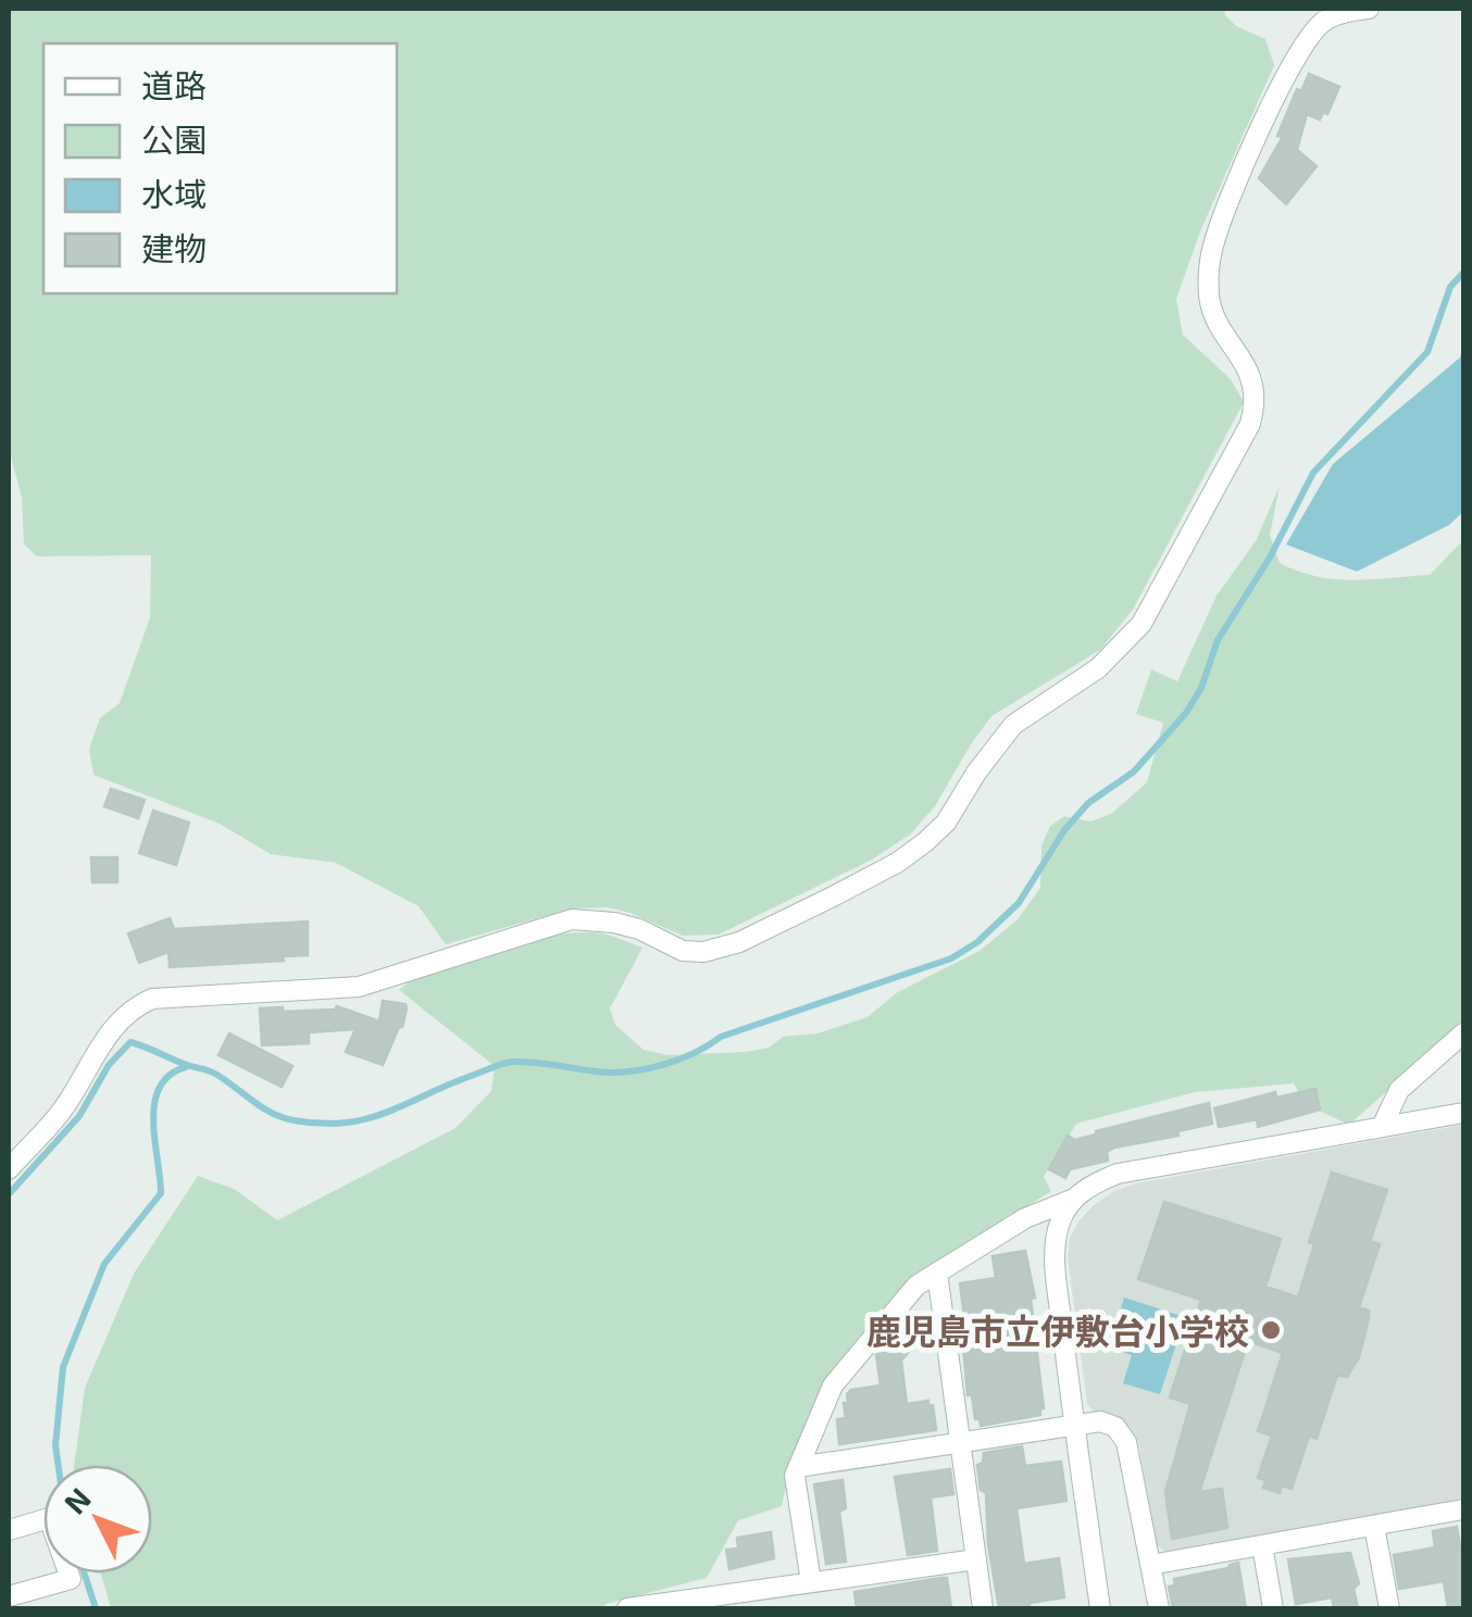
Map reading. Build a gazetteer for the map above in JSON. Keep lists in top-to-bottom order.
{
  "places": ["鹿児島市立伊敷台小学校"],
  "legend": [
    "道路",
    "公園",
    "水域",
    "建物"
  ],
  "north": "top left"
}
